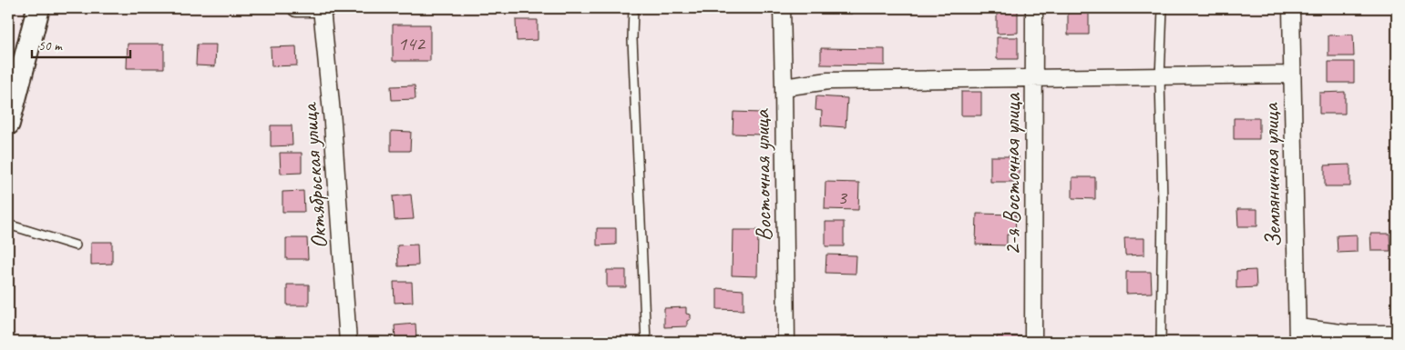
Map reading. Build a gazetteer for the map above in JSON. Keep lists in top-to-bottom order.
{
  "streets": {
    "street": [
      "2-я Восточная улица",
      "Восточная улица",
      "Земляничная улица",
      "Октябрьская улица"
    ]
  },
  "house_numbers": ["142", "3"],
  "scale_bar": "50 m"
}
